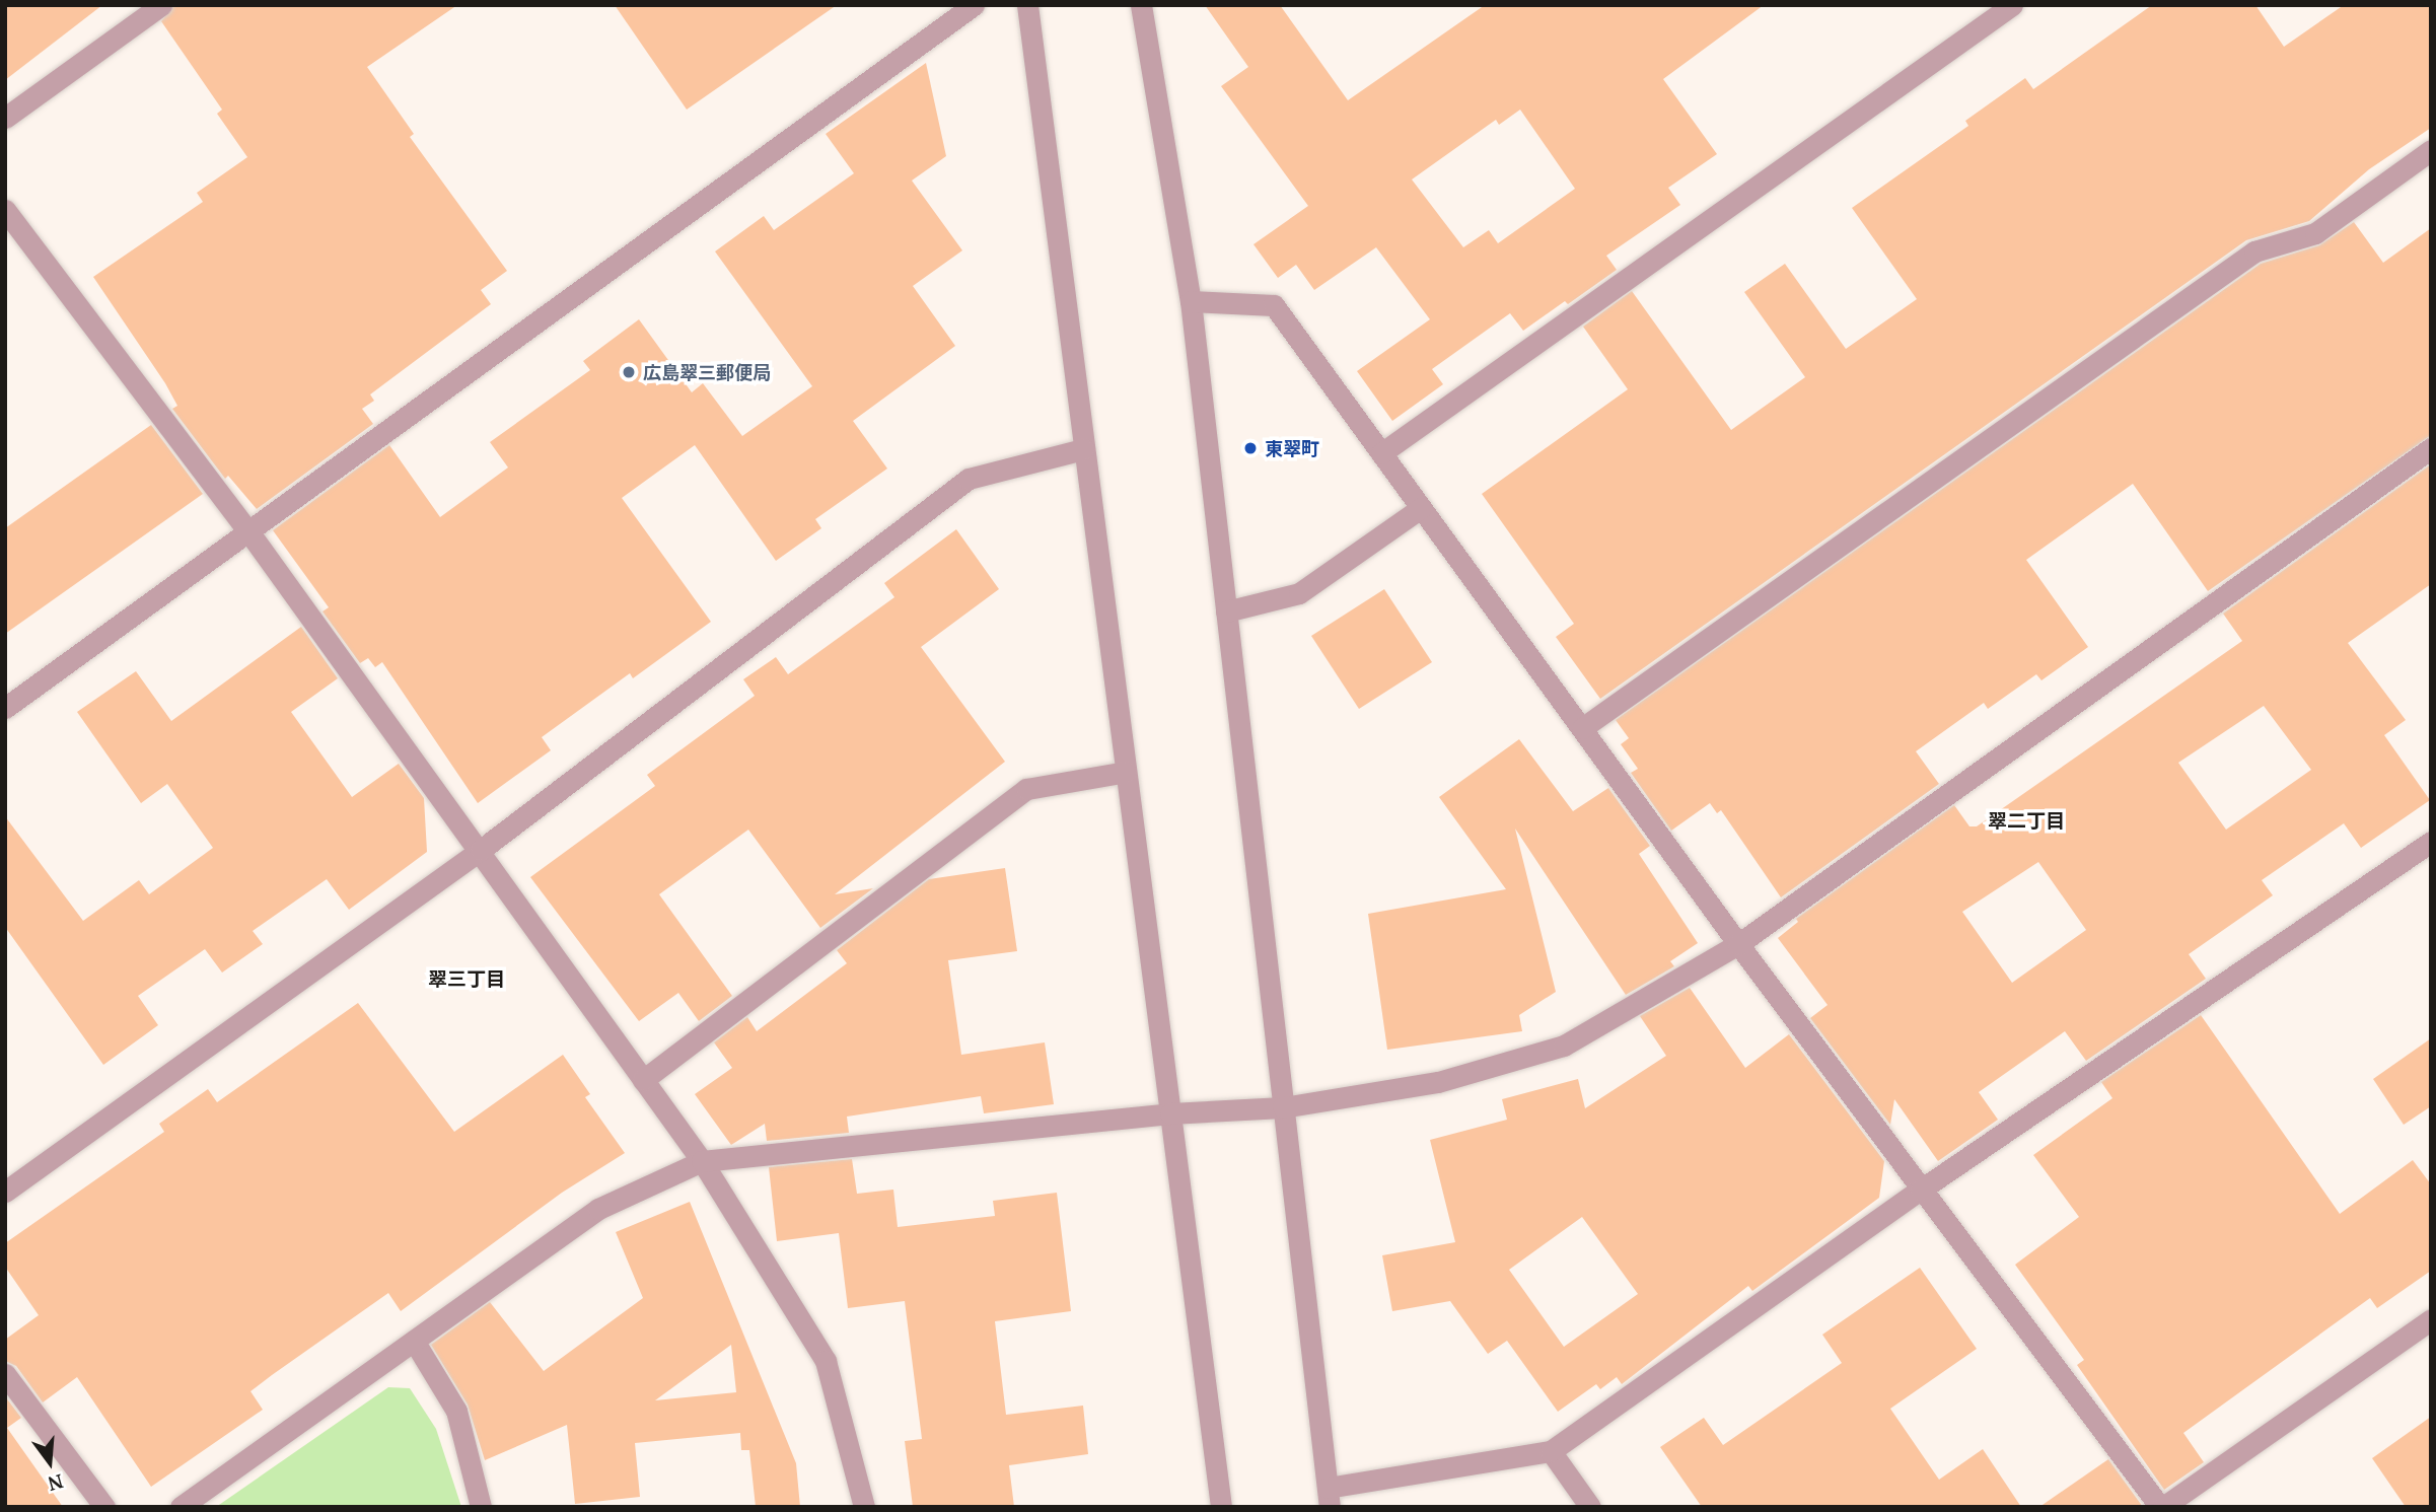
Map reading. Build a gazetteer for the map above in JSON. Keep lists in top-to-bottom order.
{
  "districts": ["翠二丁目", "翠三丁目"],
  "places": ["広島翠三郵便局", "東翠町"],
  "north": "bottom"
}
